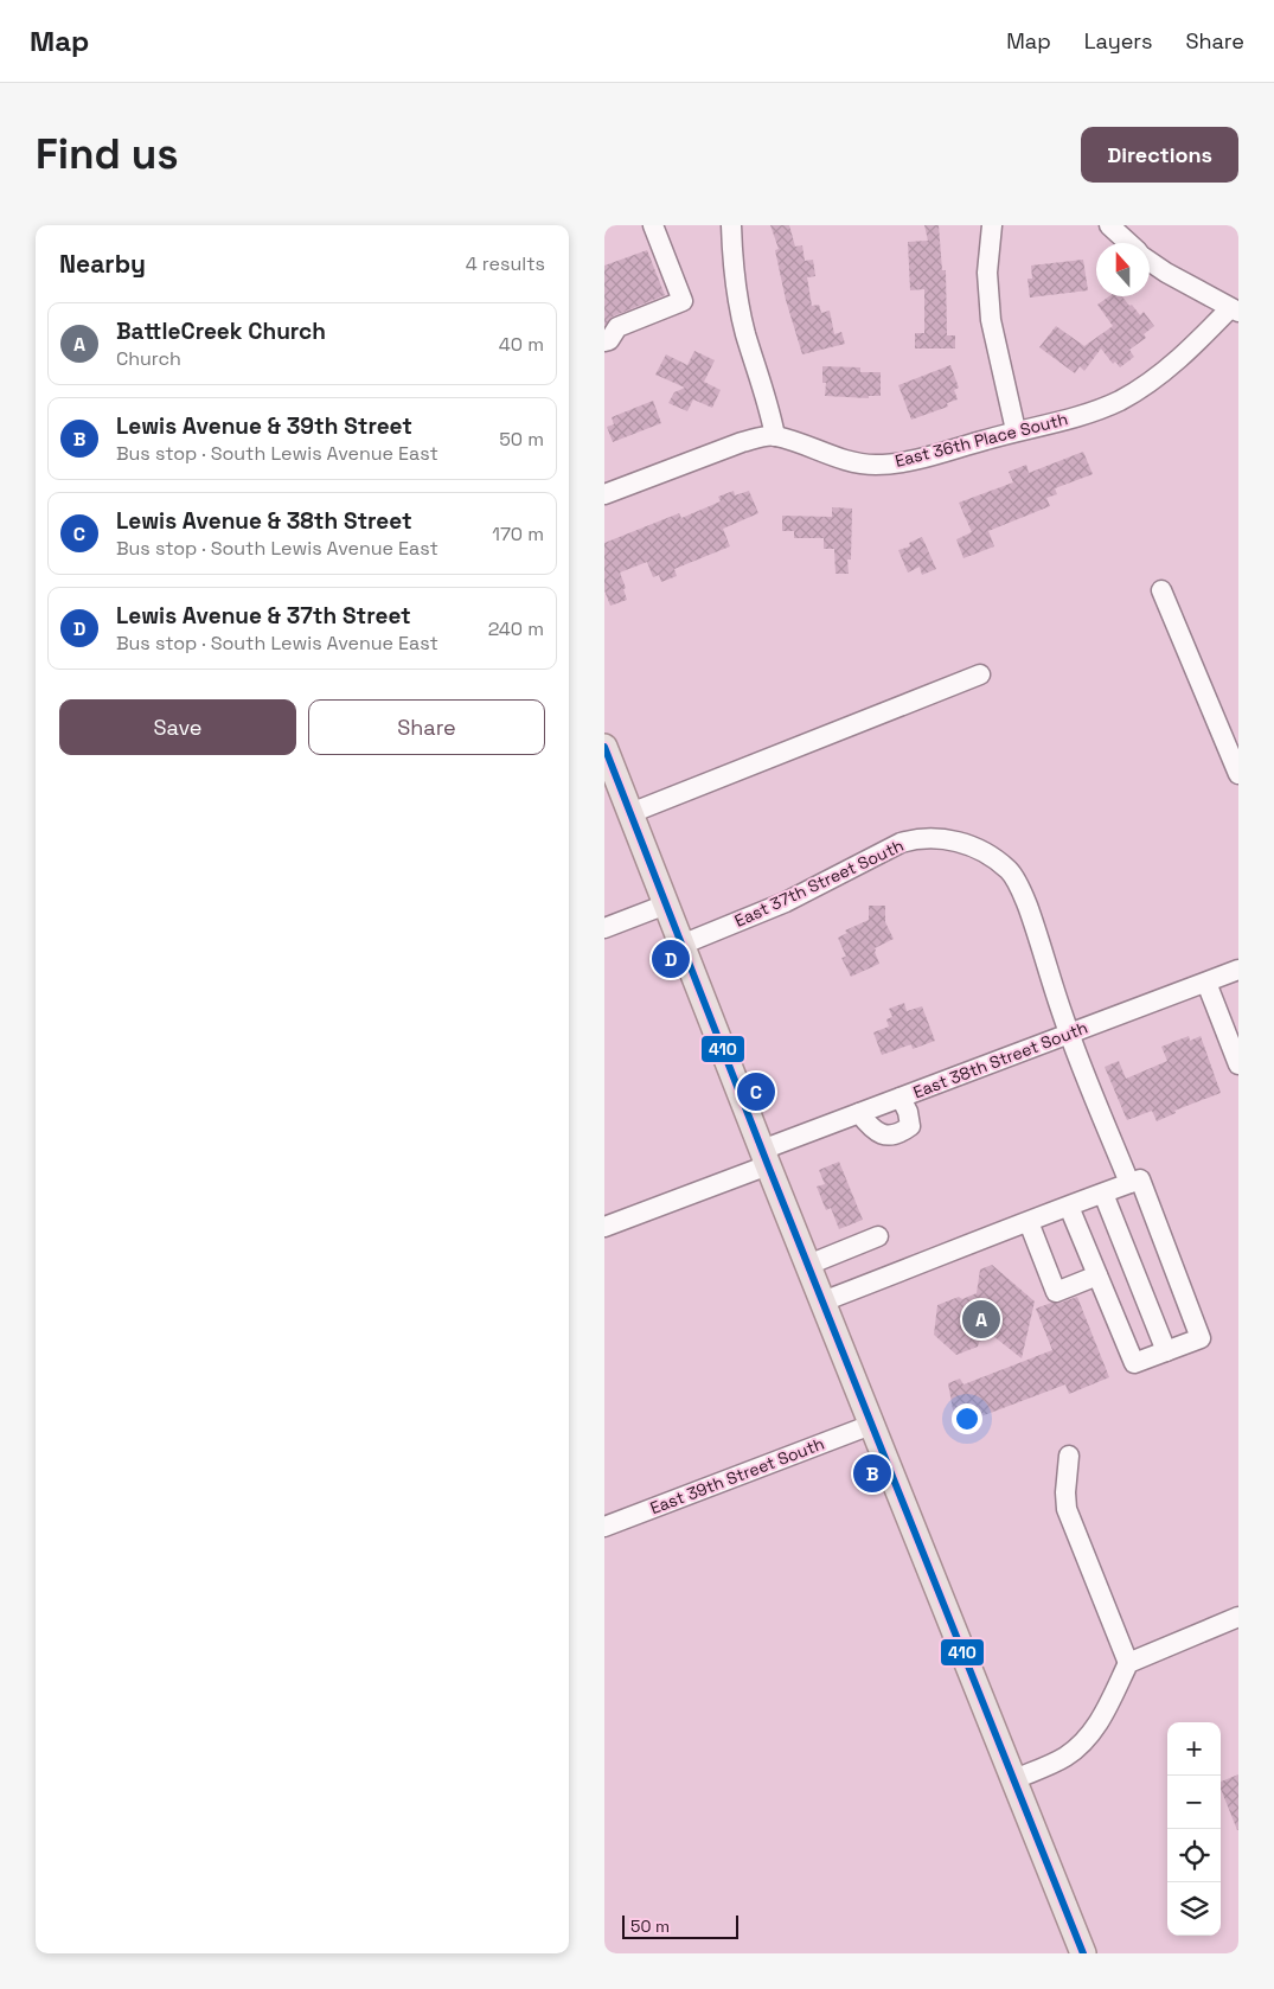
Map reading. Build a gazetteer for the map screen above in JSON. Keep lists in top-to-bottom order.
{
  "streets": {
    "street": [
      "East 36th Place South",
      "East 37th Street South",
      "East 38th Street South",
      "East 39th Street South"
    ]
  },
  "crossings": [
    ["East 37th Street South", "East 38th Street South"]
  ],
  "lines": ["transit line 410"],
  "scale_bar": "50 m",
  "north": "top",
  "page": {
    "header": "Map",
    "nav": ["Map", "Layers", "Share"],
    "buttons": [
      "Directions",
      ["Save", "Share"]
    ],
    "title": "Find us",
    "heading": ["Nearby", "4 results"],
    "list": [
      {
        "mark": "A",
        "name": "BattleCreek Church",
        "note": "Church",
        "value": "40 m"
      },
      {
        "mark": "B",
        "name": "Lewis Avenue & 39th Street",
        "note": "Bus stop · South Lewis Avenue East",
        "value": "50 m"
      },
      {
        "mark": "C",
        "name": "Lewis Avenue & 38th Street",
        "note": "Bus stop · South Lewis Avenue East",
        "value": "170 m"
      },
      {
        "mark": "D",
        "name": "Lewis Avenue & 37th Street",
        "note": "Bus stop · South Lewis Avenue East",
        "value": "240 m"
      }
    ],
    "pins": [
      "D",
      "C",
      "A",
      "B"
    ],
    "map_buttons": ["+", "−"],
    "scale": "50 m"
  }
}
